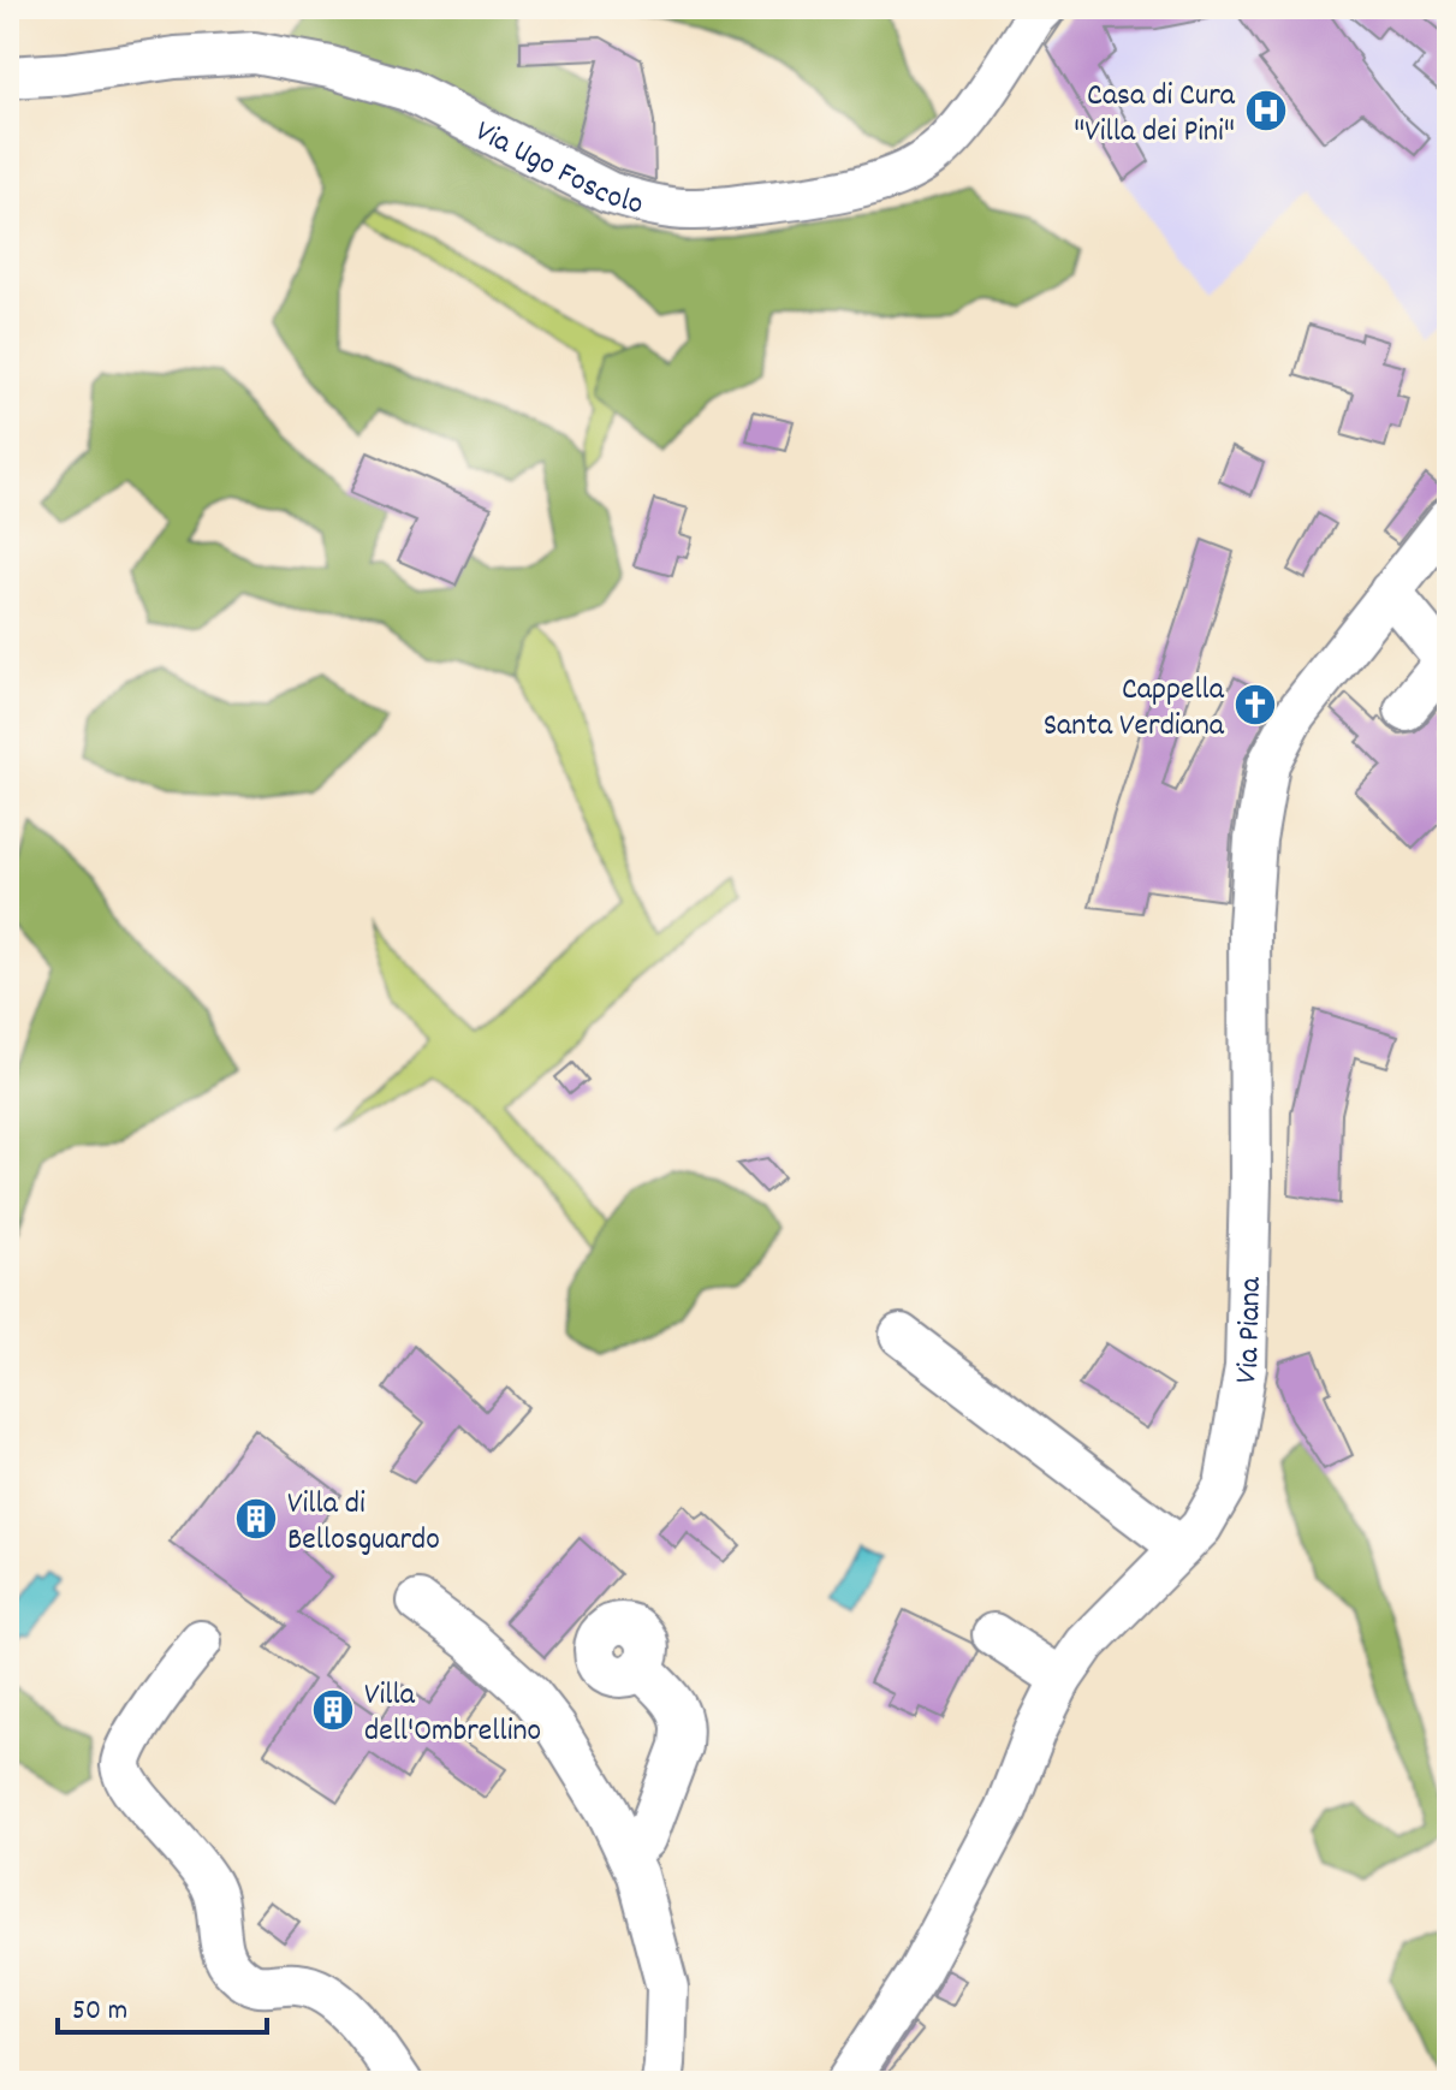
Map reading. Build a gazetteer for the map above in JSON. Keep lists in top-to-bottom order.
{
  "streets": {
    "street": ["Via Ugo Foscolo", "Via Piana"]
  },
  "places": {
    "hospital": ["Casa di Cura \"Villa dei Pini\""],
    "church": ["Cappella Santa Verdiana"],
    "building": ["Villa di Bellosguardo", "Villa dell'Ombrellino"]
  },
  "scale_bar": "50 m"
}
